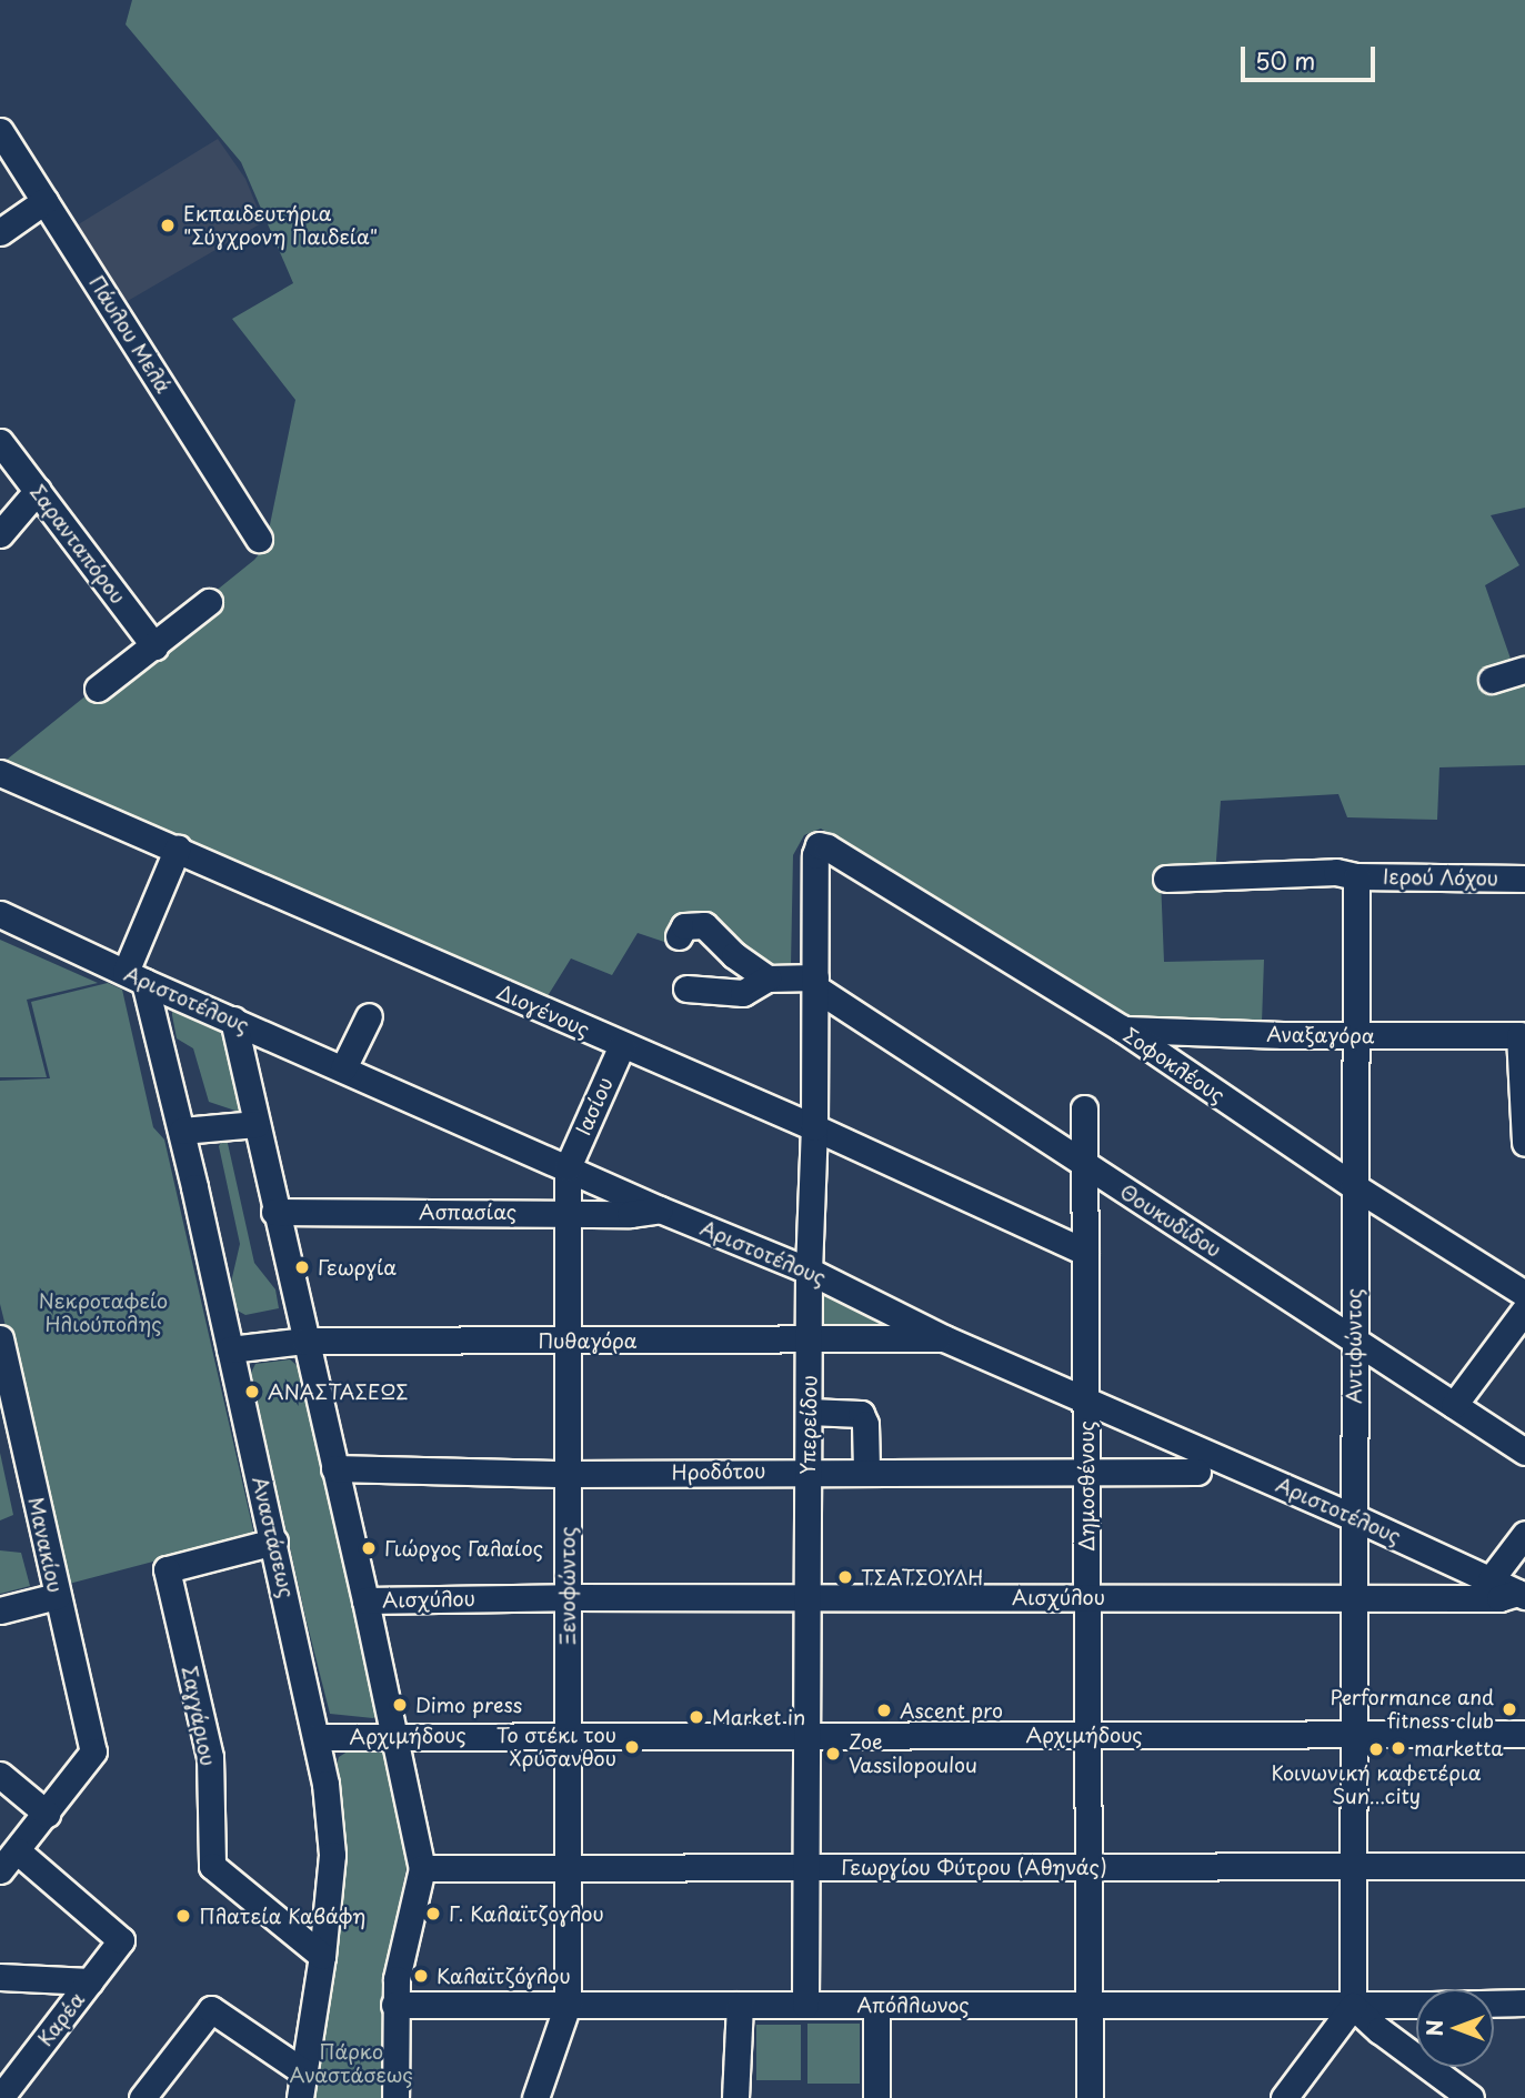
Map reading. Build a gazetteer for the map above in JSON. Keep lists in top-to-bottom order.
{
  "streets": {
    "street": [
      "Πάυλου Μελά",
      "Σαρανταπόρου",
      "Ιερού Λόχου",
      "Αριστοτέλους",
      "Διογένους",
      "Αναξαγόρα",
      "Σοφοκλέους",
      "Ιασίου",
      "Ασπασίας",
      "Θουκυδίδου",
      "Πυθαγόρα",
      "Αντιφώντος",
      "Υπερείδου",
      "Ηροδότου",
      "Δημοσθένους",
      "Αναστάσεως",
      "Μανακίου",
      "Ξενοφώντος",
      "Αισχύλου",
      "Σαγγάριου",
      "Αρχιμήδους",
      "Γεωργίου Φύτρου (Αθηνάς)",
      "Απόλλωνος",
      "Καρέα"
    ]
  },
  "crossings": [
    ["Ιερού Λόχου", "Αντιφώντος"],
    ["Αριστοτέλους", "Ιασίου"],
    ["Αριστοτέλους", "Ασπασίας"],
    ["Αριστοτέλους", "Πυθαγόρα"],
    ["Αριστοτέλους", "Αντιφώντος"],
    ["Αριστοτέλους", "Υπερείδου"],
    ["Αριστοτέλους", "Δημοσθένους"],
    ["Αριστοτέλους", "Αναστάσεως"],
    ["Αριστοτέλους", "Ξενοφώντος"],
    ["Αριστοτέλους", "Αισχύλου"],
    ["Διογένους", "Ιασίου"],
    ["Διογένους", "Υπερείδου"],
    ["Διογένους", "Δημοσθένους"],
    ["Αναξαγόρα", "Σοφοκλέους"],
    ["Αναξαγόρα", "Αντιφώντος"],
    ["Σοφοκλέους", "Αντιφώντος"],
    ["Σοφοκλέους", "Υπερείδου"],
    ["Ιασίου", "Ξενοφώντος"],
    ["Ασπασίας", "Ξενοφώντος"],
    ["Θουκυδίδου", "Αντιφώντος"],
    ["Θουκυδίδου", "Υπερείδου"],
    ["Θουκυδίδου", "Δημοσθένους"],
    ["Πυθαγόρα", "Υπερείδου"],
    ["Πυθαγόρα", "Αναστάσεως"],
    ["Πυθαγόρα", "Ξενοφώντος"],
    ["Αντιφώντος", "Αισχύλου"],
    ["Αντιφώντος", "Αρχιμήδους"],
    ["Αντιφώντος", "Γεωργίου Φύτρου (Αθηνάς)"],
    ["Αντιφώντος", "Απόλλωνος"],
    ["Υπερείδου", "Ηροδότου"],
    ["Υπερείδου", "Αισχύλου"],
    ["Υπερείδου", "Αρχιμήδους"],
    ["Υπερείδου", "Γεωργίου Φύτρου (Αθηνάς)"],
    ["Υπερείδου", "Απόλλωνος"],
    ["Ηροδότου", "Δημοσθένους"],
    ["Ηροδότου", "Ξενοφώντος"],
    ["Δημοσθένους", "Αισχύλου"],
    ["Δημοσθένους", "Αρχιμήδους"],
    ["Δημοσθένους", "Γεωργίου Φύτρου (Αθηνάς)"],
    ["Δημοσθένους", "Απόλλωνος"],
    ["Αναστάσεως", "Σαγγάριου"],
    ["Αναστάσεως", "Αρχιμήδους"],
    ["Ξενοφώντος", "Αισχύλου"],
    ["Ξενοφώντος", "Αρχιμήδους"],
    ["Ξενοφώντος", "Γεωργίου Φύτρου (Αθηνάς)"],
    ["Ξενοφώντος", "Απόλλωνος"]
  ],
  "parks": ["Νεκροταφείο Ηλιούπολης", "Πάρκο Αναστάσεως"],
  "places": [
    "Εκπαιδευτήρια \"Σύγχρονη Παιδεία\"",
    "Γεωργία",
    "ΑΝΑΣΤΑΣΕΩΣ",
    "Γιώργος Γαλαίος",
    "ΤΣΑΤΣΟΥΛΗ",
    "Dimo press",
    "Performance and fitness club",
    "Ascent pro",
    "Market in",
    "Το στέκι του Χρύσανθου",
    "marketta",
    "Κοινωνική καφετέρια Sun...city",
    "Zoe Vassilopoulou",
    "Γ. Καλαϊτζογλου",
    "Πλατεία Καβάφη",
    "Καλαϊτζόγλου"
  ],
  "scale_bar": "50 m",
  "north": "left"
}
